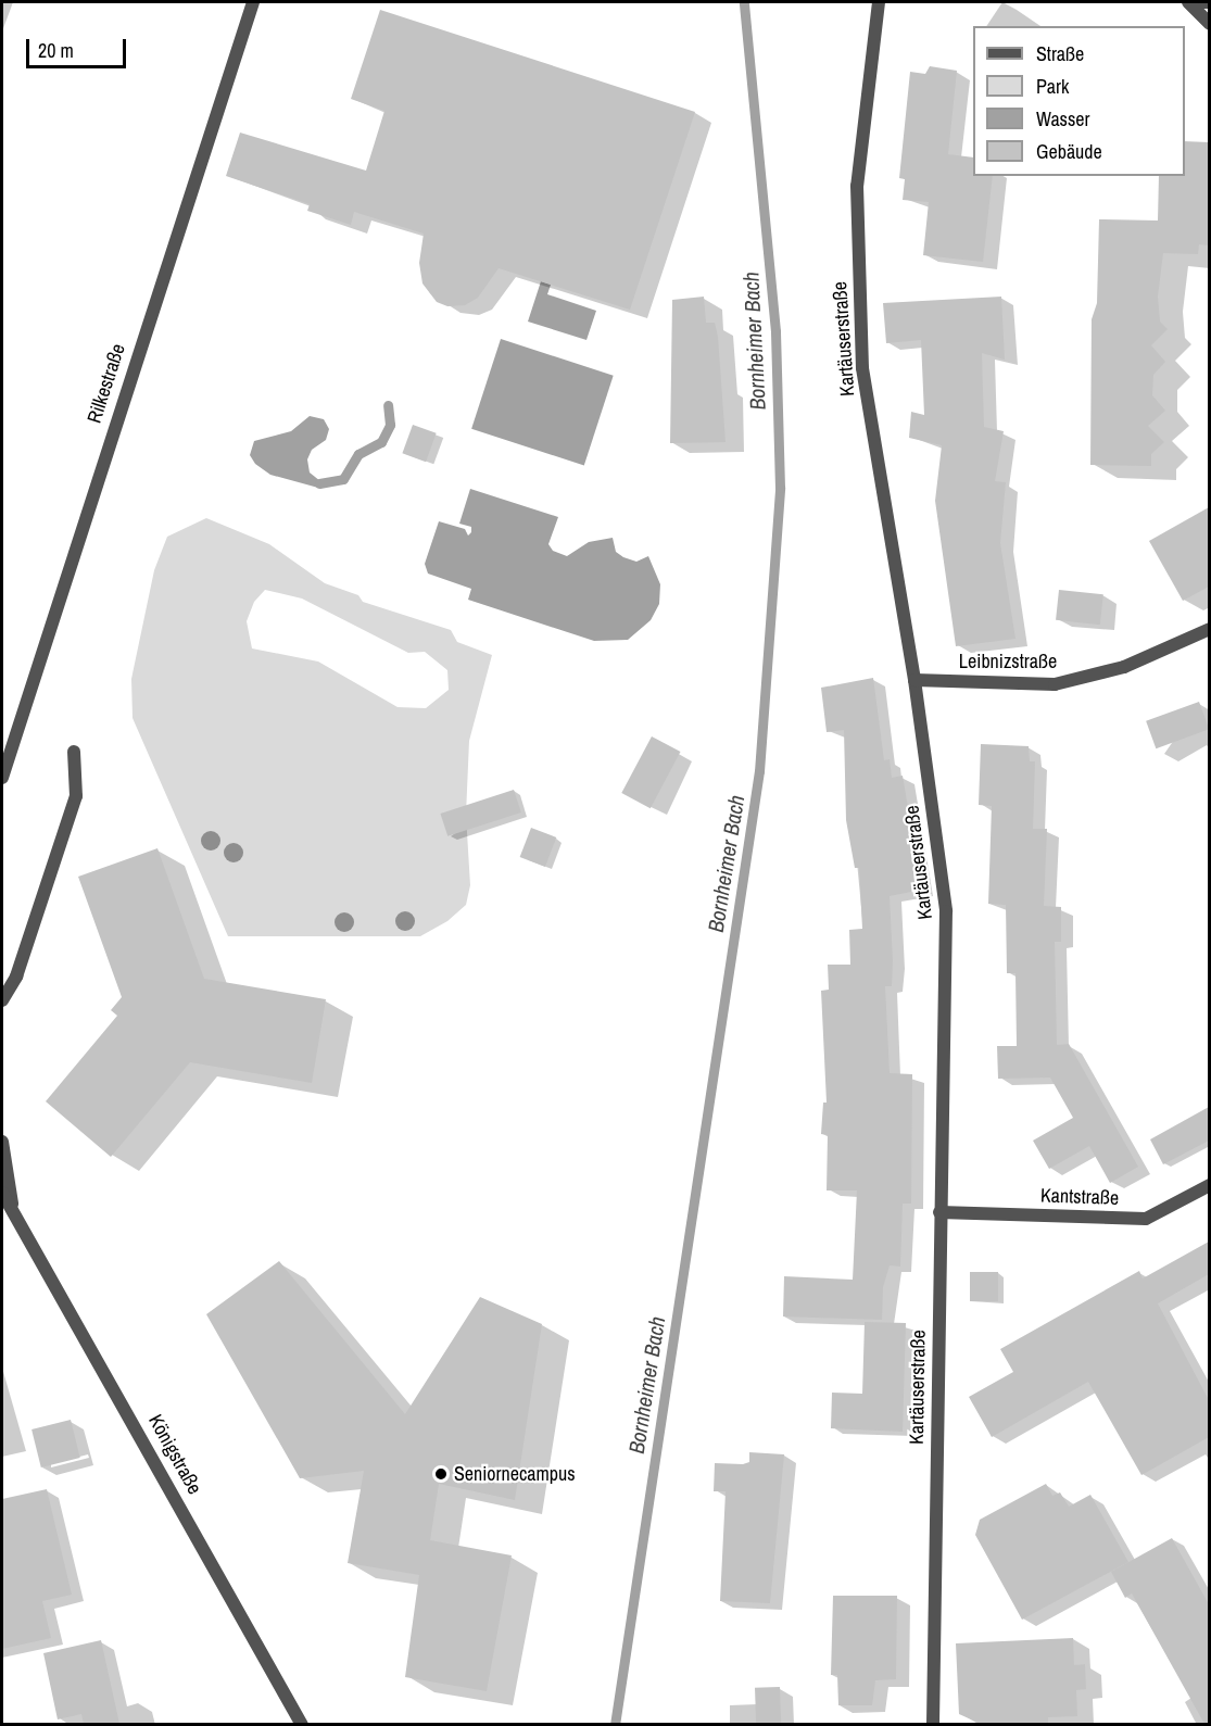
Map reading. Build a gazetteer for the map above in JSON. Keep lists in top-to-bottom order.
{
  "streets": {
    "street": [
      "Kartäuserstraße",
      "Rilkestraße",
      "Leibnizstraße",
      "Kantstraße",
      "Königstraße"
    ]
  },
  "crossings": [
    ["Kartäuserstraße", "Leibnizstraße"],
    ["Kartäuserstraße", "Kantstraße"]
  ],
  "water": ["Bornheimer Bach"],
  "places": ["Seniornecampus"],
  "legend": [
    "Straße",
    "Park",
    "Wasser",
    "Gebäude"
  ],
  "scale_bar": "20 m"
}
